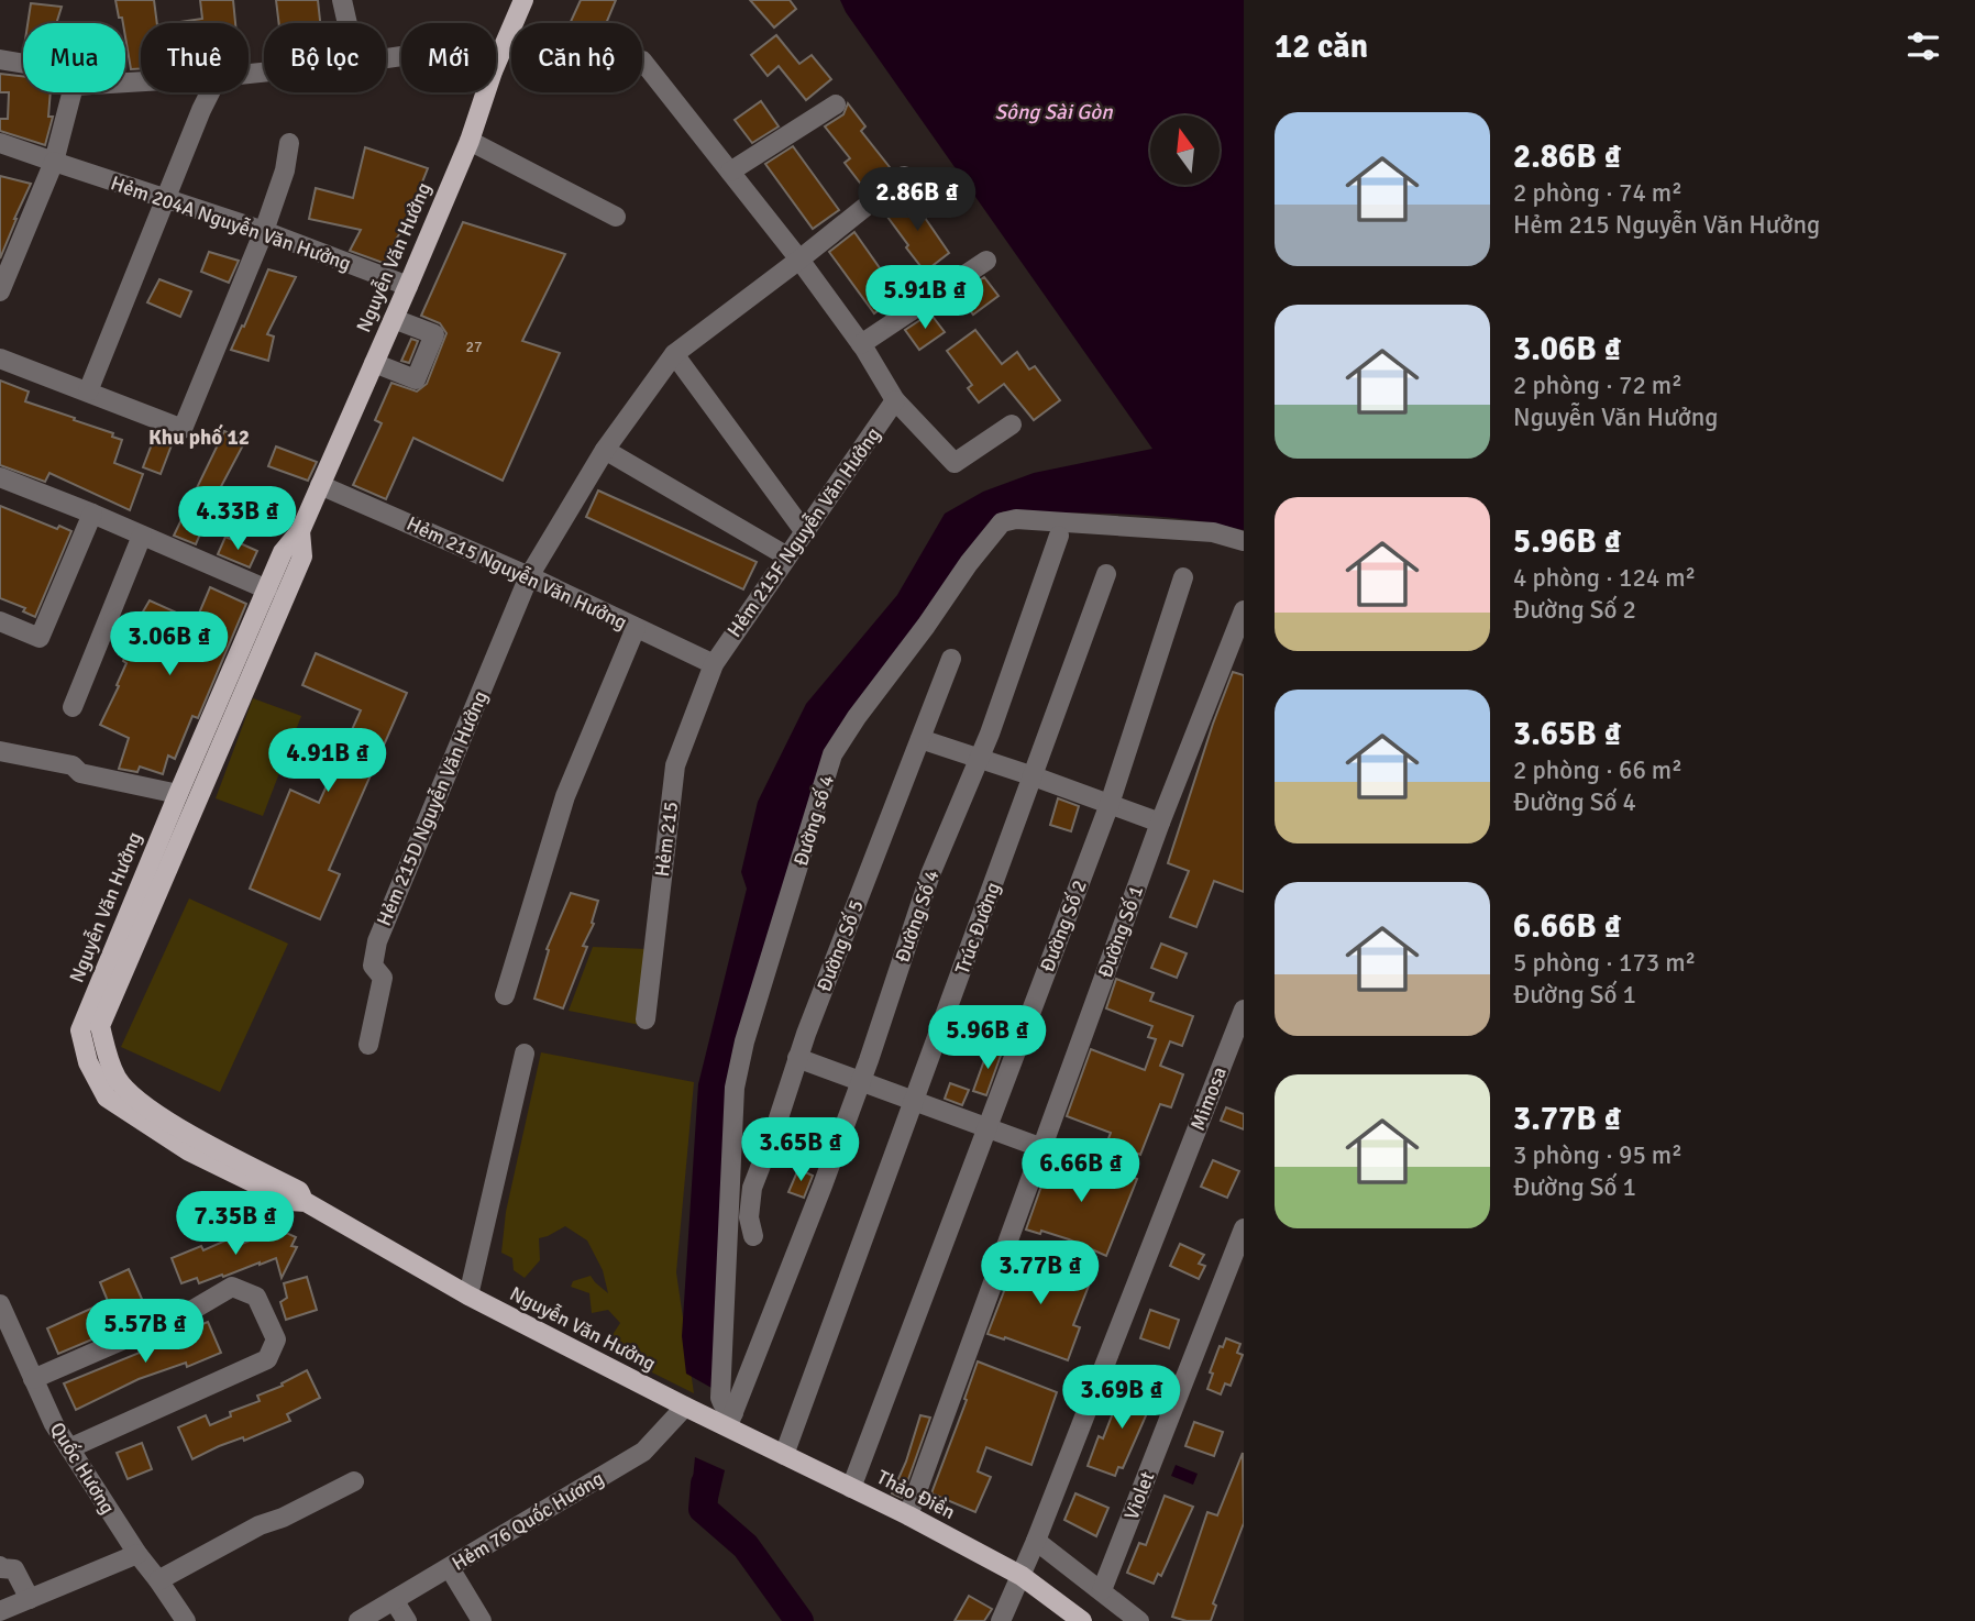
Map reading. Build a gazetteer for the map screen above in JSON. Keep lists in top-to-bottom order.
{
  "streets": {
    "main road": ["Nguyễn Văn Hưởng", "Thảo Điền"],
    "street": [
      "Hẻm 204A Nguyễn Văn Hưởng",
      "Hẻm 215F Nguyễn Văn Hưởng",
      "Hẻm 215 Nguyễn Văn Hưởng",
      "Hẻm 215D Nguyễn Văn Hưởng",
      "Đường số 4",
      "Hẻm 215",
      "Đường Số 4",
      "Đường Số 2",
      "Trúc Đường",
      "Đường Số 1",
      "Đường Số 5",
      "Mimosa",
      "Quốc Hương",
      "Violet",
      "Hẻm 76 Quốc Hương"
    ]
  },
  "crossings": [
    ["Hẻm 204A Nguyễn Văn Hưởng", "Nguyễn Văn Hưởng"],
    ["Nguyễn Văn Hưởng", "Hẻm 215 Nguyễn Văn Hưởng"],
    ["Nguyễn Văn Hưởng", "Đường số 4"],
    ["Nguyễn Văn Hưởng", "Đường Số 4"],
    ["Nguyễn Văn Hưởng", "Thảo Điền"],
    ["Nguyễn Văn Hưởng", "Hẻm 76 Quốc Hương"],
    ["Hẻm 215F Nguyễn Văn Hưởng", "Hẻm 215 Nguyễn Văn Hưởng"],
    ["Hẻm 215F Nguyễn Văn Hưởng", "Hẻm 215"],
    ["Hẻm 215 Nguyễn Văn Hưởng", "Hẻm 215D Nguyễn Văn Hưởng"],
    ["Hẻm 215 Nguyễn Văn Hưởng", "Hẻm 215"],
    ["Đường số 4", "Đường Số 4"],
    ["Đường số 4", "Thảo Điền"],
    ["Đường Số 4", "Thảo Điền"],
    ["Đường Số 2", "Thảo Điền"],
    ["Trúc Đường", "Thảo Điền"],
    ["Đường Số 1", "Thảo Điền"],
    ["Mimosa", "Thảo Điền"]
  ],
  "districts": ["Khu phố 12"],
  "water": ["Sông Sài Gòn"],
  "house_numbers": ["27"],
  "north": "top",
  "page": {
    "heading": "12 căn",
    "chip": [
      "Mua",
      "Thuê",
      "Bộ lọc",
      "Mới",
      "Căn hộ"
    ],
    "list": [
      {
        "name": "2.86B ₫",
        "note": "2 phòng · 74 m² · Hẻm 215 Nguyễn Văn Hưởng"
      },
      {
        "name": "3.06B ₫",
        "note": "2 phòng · 72 m² · Nguyễn Văn Hưởng"
      },
      {
        "name": "5.96B ₫",
        "note": "4 phòng · 124 m² · Đường Số 2"
      },
      {
        "name": "3.65B ₫",
        "note": "2 phòng · 66 m² · Đường Số 4"
      },
      {
        "name": "6.66B ₫",
        "note": "5 phòng · 173 m² · Đường Số 1"
      },
      {
        "name": "3.77B ₫",
        "note": "3 phòng · 95 m² · Đường Số 1"
      }
    ],
    "price": [
      "2.86B ₫",
      "5.91B ₫",
      "4.33B ₫",
      "3.06B ₫",
      "4.91B ₫",
      "5.96B ₫",
      "3.65B ₫",
      "6.66B ₫",
      "7.35B ₫",
      "3.77B ₫",
      "5.57B ₫",
      "3.69B ₫"
    ]
  }
}
